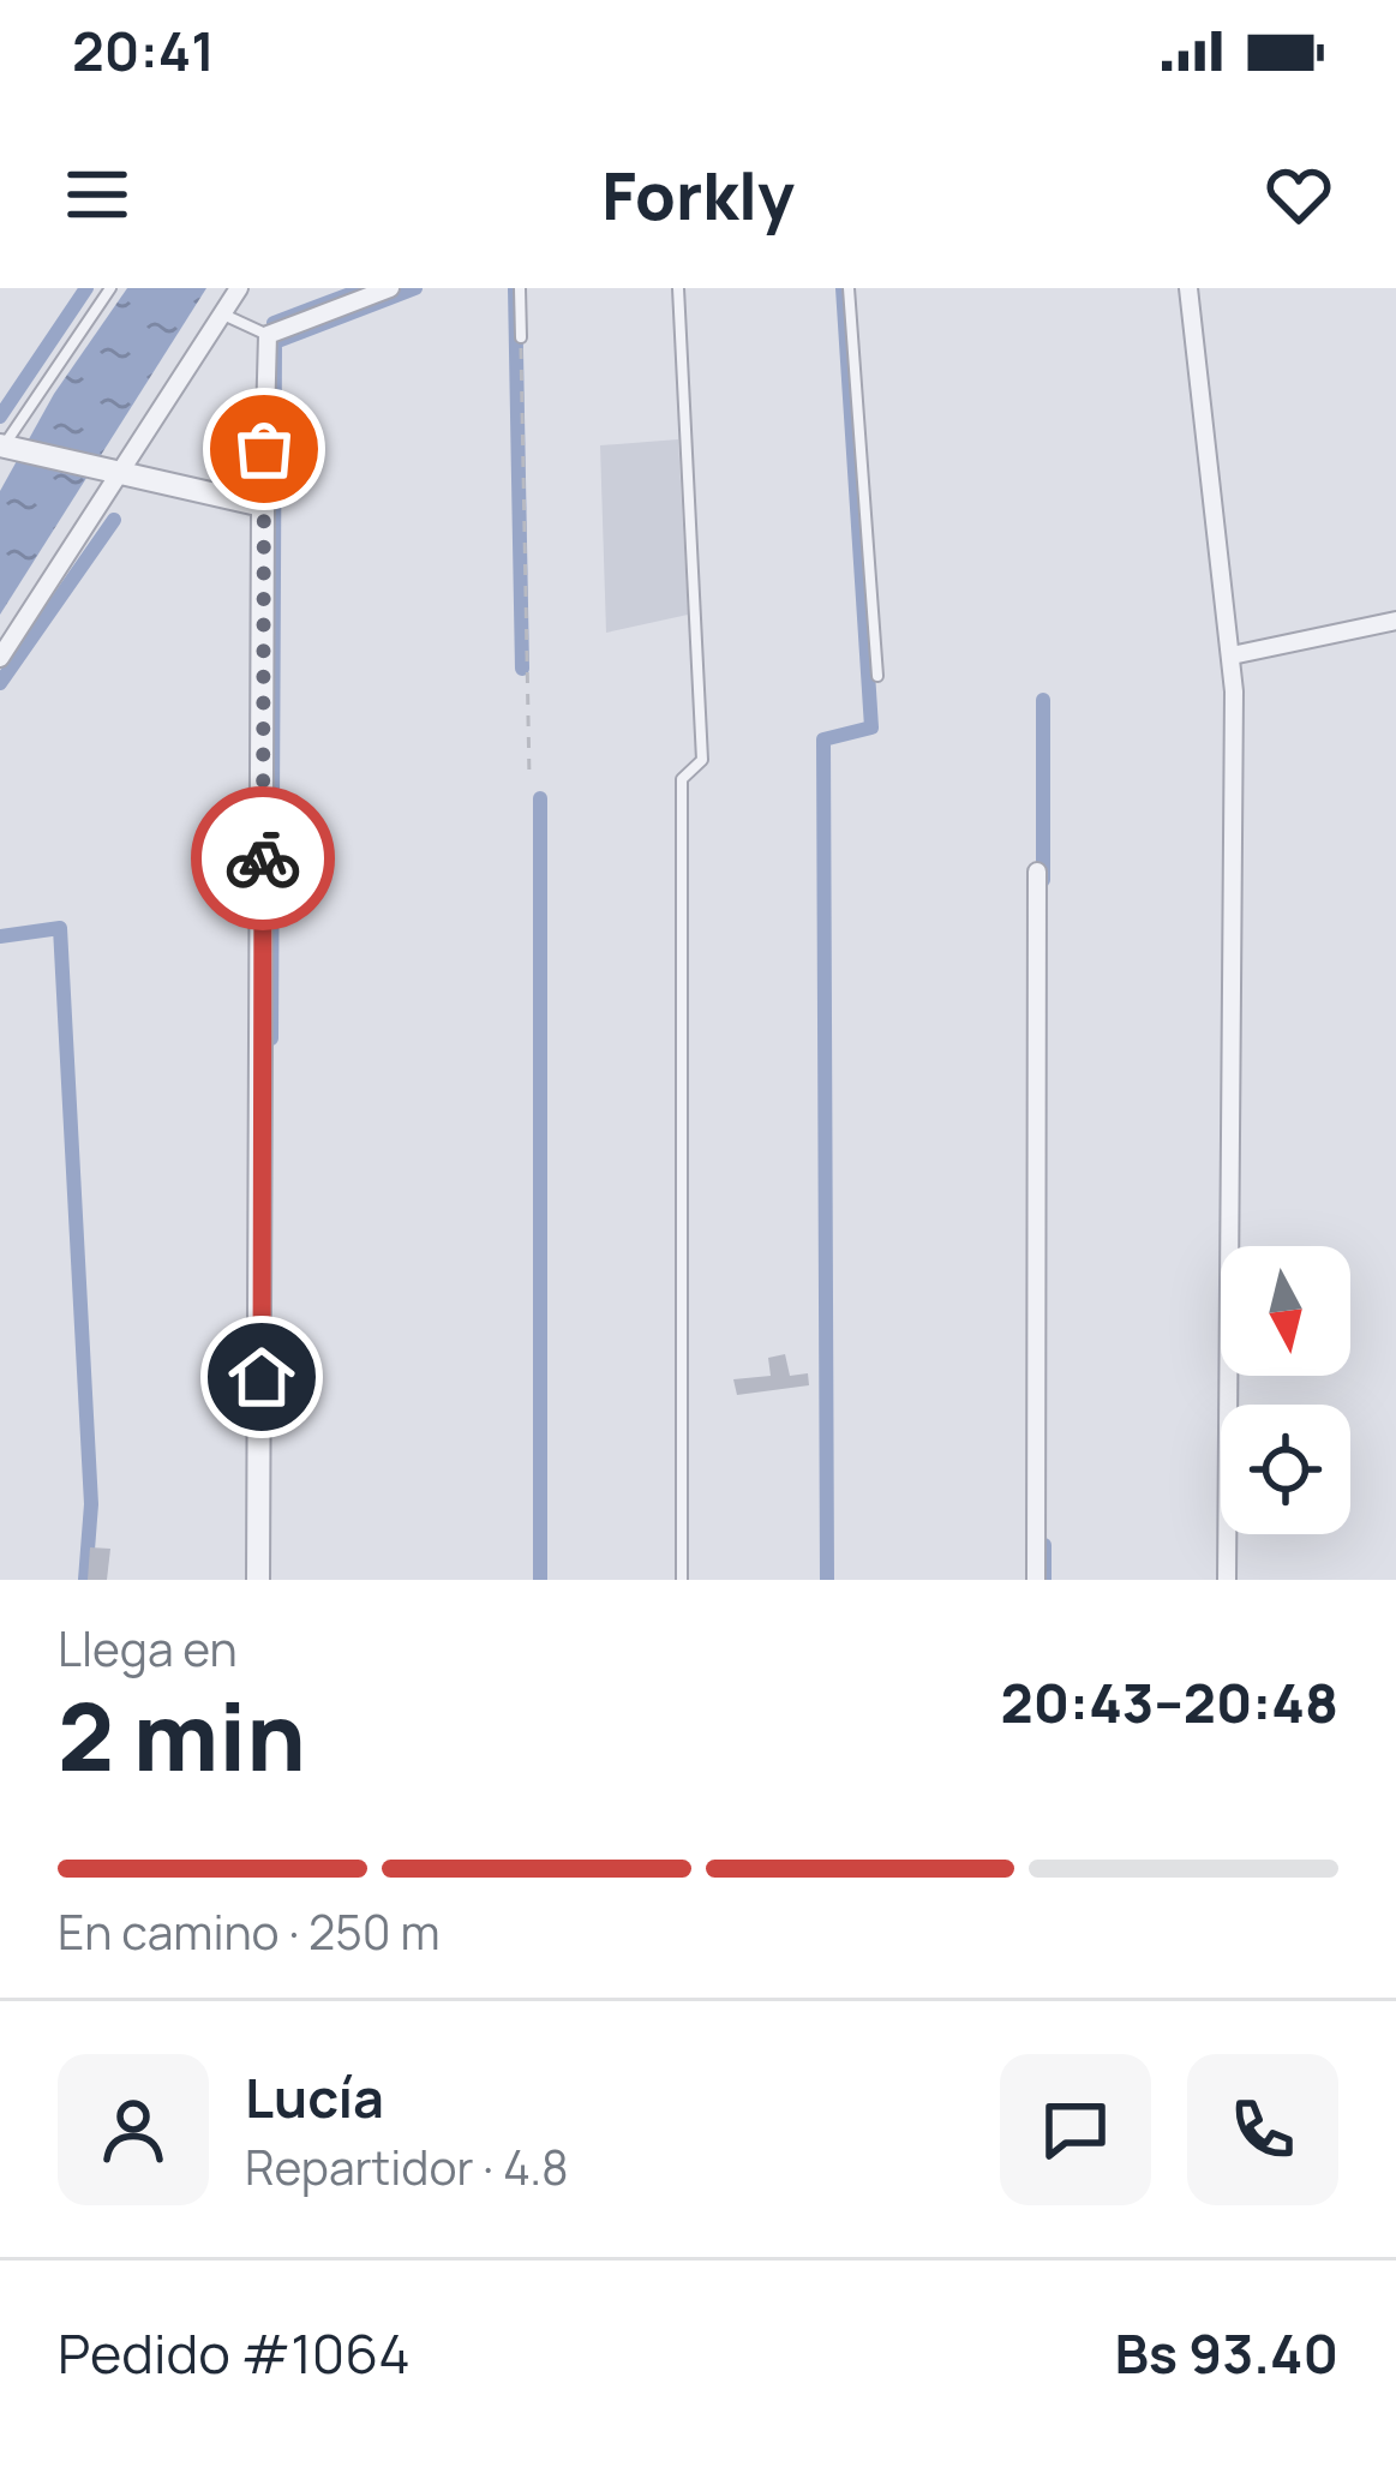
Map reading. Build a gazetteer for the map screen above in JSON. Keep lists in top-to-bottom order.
{
  "north": "bottom",
  "page": {
    "status": "20:41",
    "header": "Forkly",
    "heading": ["2 min", "Llega en", "20:43–20:48"],
    "panel": [
      "Lucía",
      "Repartidor · 4.8",
      "Pedido #1064",
      "Bs 93.40"
    ],
    "bar": "En camino · 250 m"
  }
}
